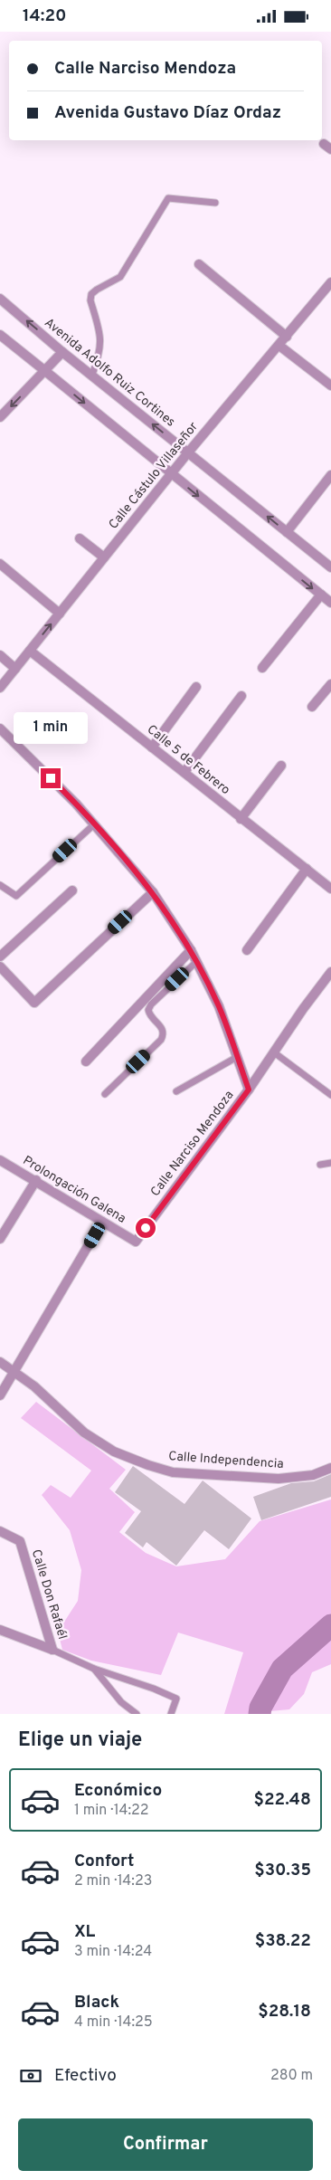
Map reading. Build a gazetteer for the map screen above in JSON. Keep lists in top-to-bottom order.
{
  "streets": {
    "street": [
      "Avenida Adolfo Ruiz Cortines",
      "Calle Cástulo Villaseñor",
      "Calle 5 de Febrero",
      "Calle Narciso Mendoza",
      "Prolongación Galena",
      "Calle Independencia",
      "Calle Don Rafaél"
    ]
  },
  "crossings": [
    ["Avenida Adolfo Ruiz Cortines", "Calle Cástulo Villaseñor"],
    ["Calle Cástulo Villaseñor", "Calle 5 de Febrero"],
    ["Calle Narciso Mendoza", "Prolongación Galena"]
  ],
  "page": {
    "status": "14:20",
    "banner": ["Calle Narciso Mendoza", "Avenida Gustavo Díaz Ordaz"],
    "bubble": "1 min",
    "heading": "Elige un viaje",
    "list": [
      {
        "name": "Económico",
        "note": "1 min · 14:22",
        "value": "$22.48"
      },
      {
        "name": "Confort",
        "note": "2 min · 14:23",
        "value": "$30.35"
      },
      {
        "name": "XL",
        "note": "3 min · 14:24",
        "value": "$38.22"
      },
      {
        "name": "Black",
        "note": "4 min · 14:25",
        "value": "$28.18"
      }
    ],
    "pay": ["Efectivo", "280 m"],
    "buttons": "Confirmar"
  }
}
